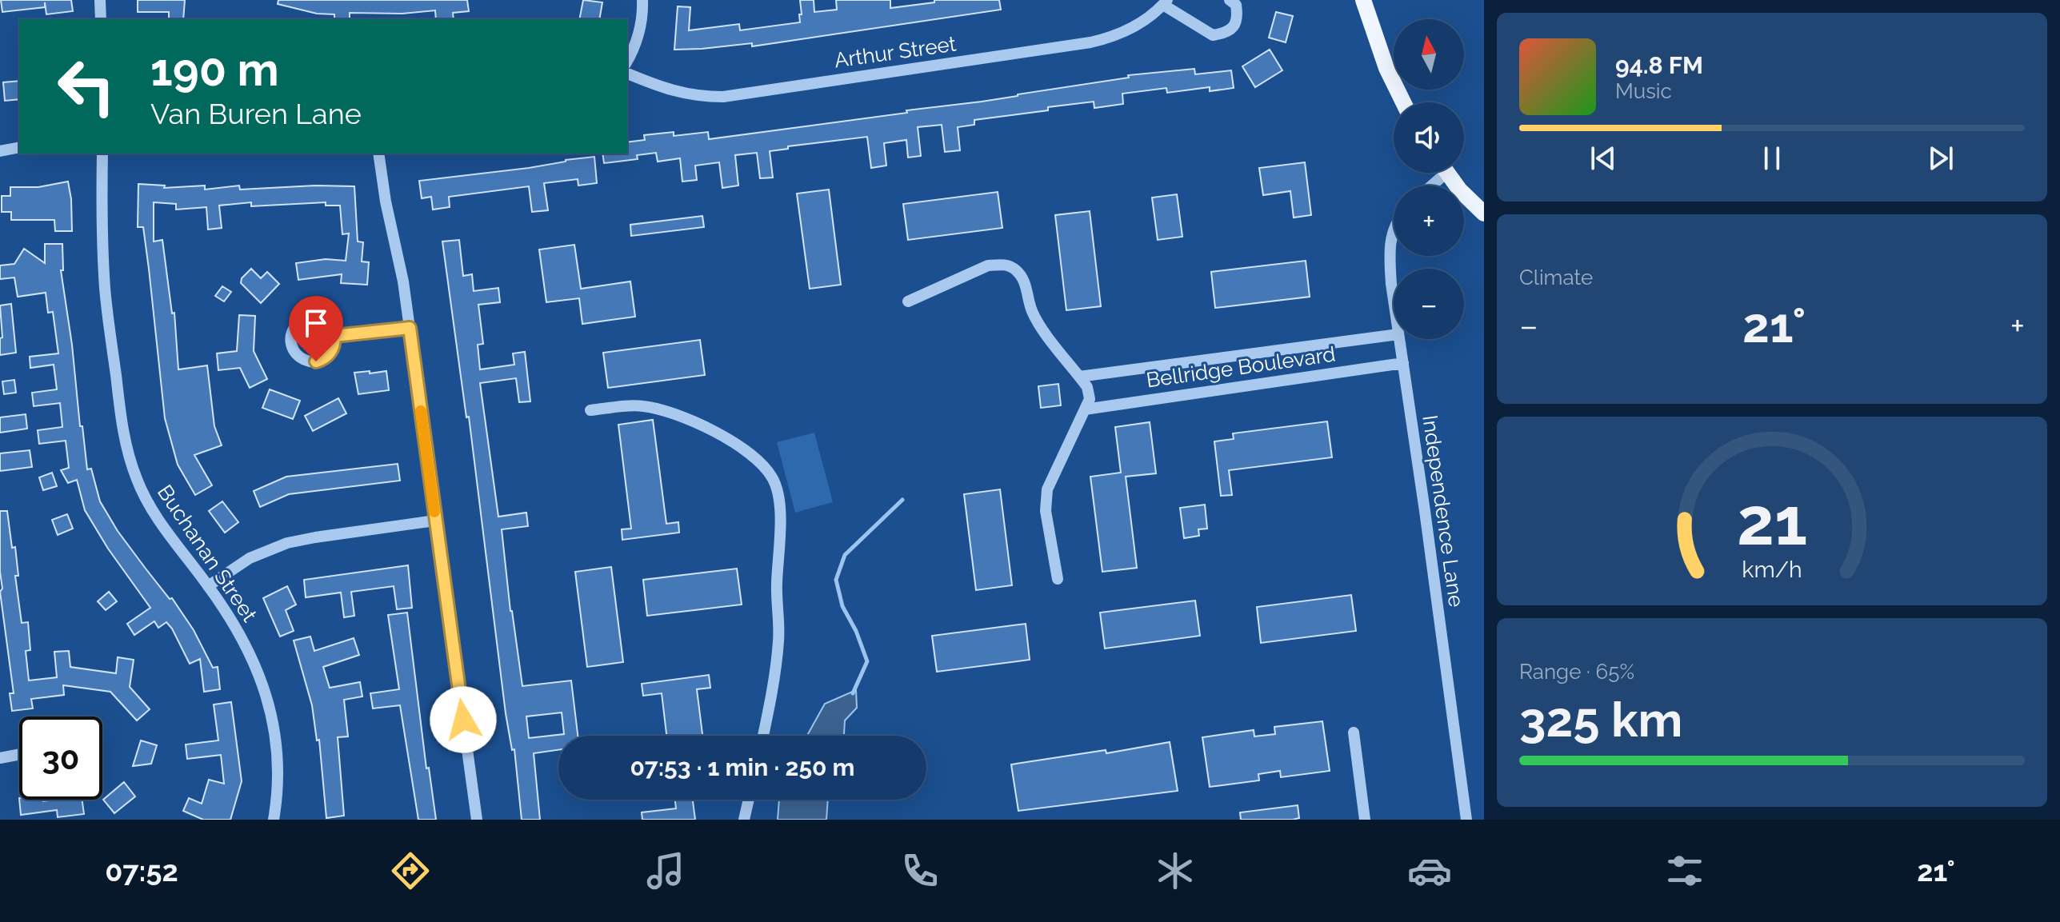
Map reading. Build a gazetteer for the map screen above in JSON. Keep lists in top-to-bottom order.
{
  "streets": {
    "street": [
      "Arthur Street",
      "Bellridge Boulevard",
      "Independence Lane",
      "Buchanan Street"
    ]
  },
  "crossings": [
    ["Bellridge Boulevard", "Independence Lane"]
  ],
  "north": "top",
  "page": {
    "map_buttons": ["+", "−"],
    "turn": ["190 m", "Van Buren Lane"],
    "song": ["94.8 FM", "Music"],
    "tile": [
      "Climate",
      ["Range · 65%", "325 km"]
    ],
    "heat": ["−", "21°", "+"],
    "limit": "30",
    "trip": "07:53 · 1 min · 250 m",
    "tabs": ["07:52", "21°"],
    "gauge": ["21", "km/h"]
  }
}
